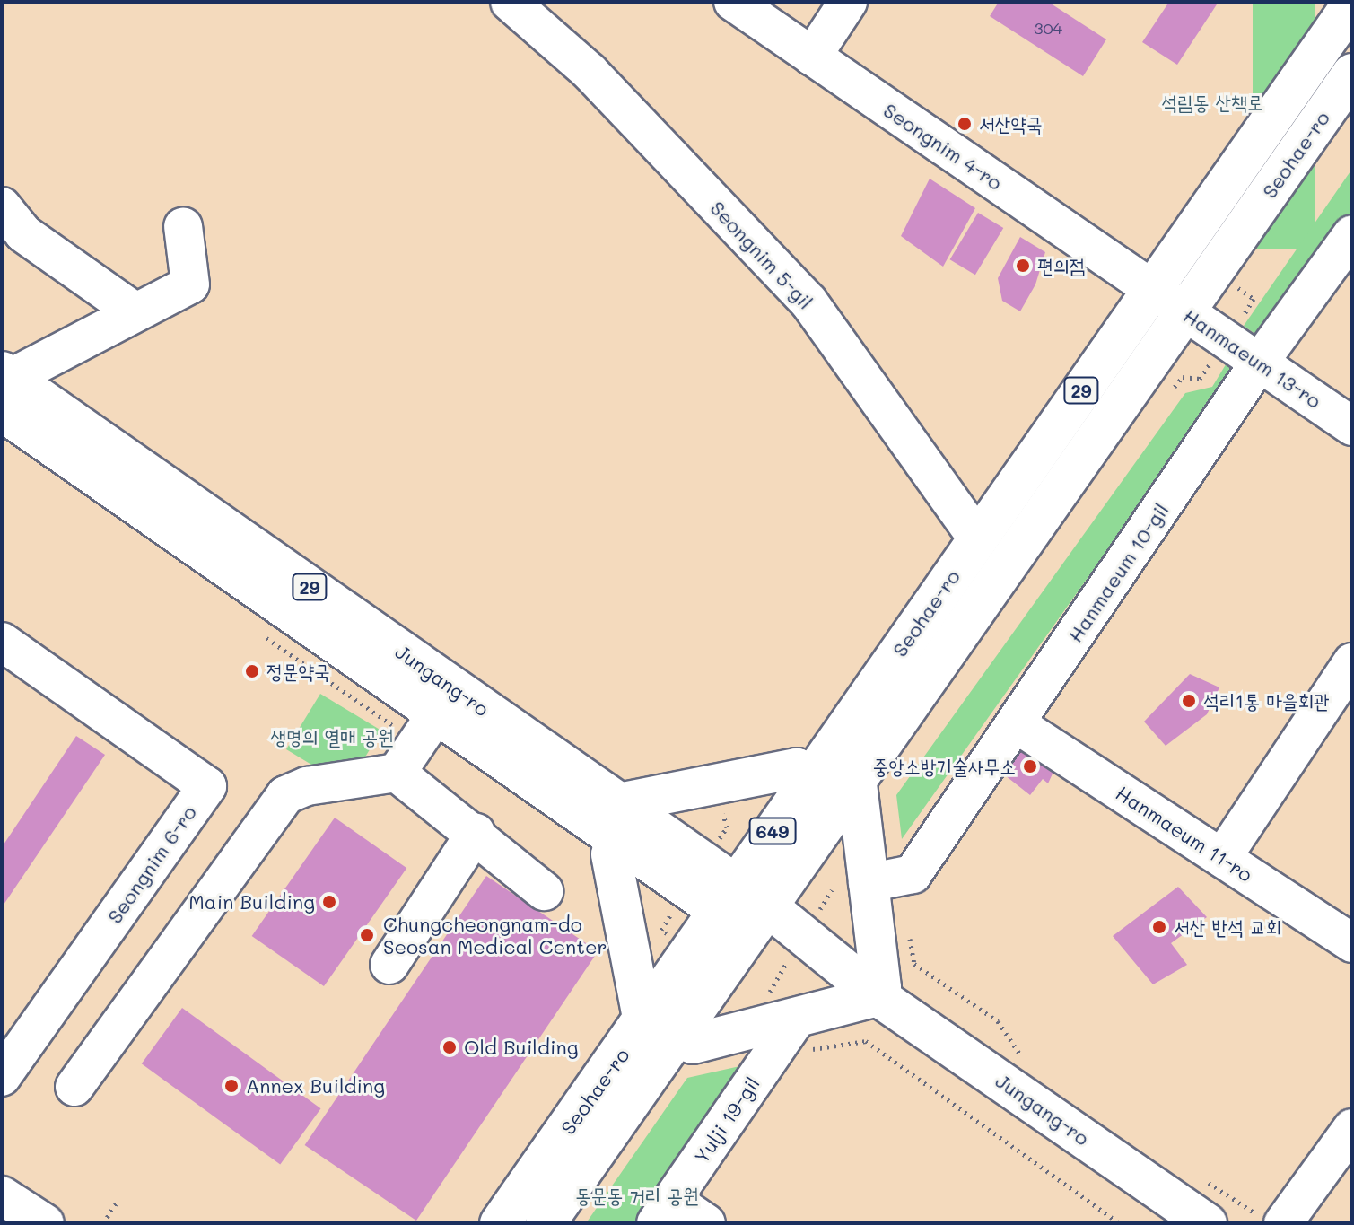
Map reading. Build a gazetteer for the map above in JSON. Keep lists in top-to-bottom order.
{
  "streets": {
    "main road": [
      "Seohae-ro",
      "29",
      "Jungang-ro",
      "649"
    ],
    "street": [
      "Seongnim 4-ro",
      "Seongnim 5-gil",
      "Hanmaeum 13-ro",
      "Hanmaeum 10-gil",
      "Hanmaeum 11-ro",
      "Seongnim 6-ro",
      "Yulji 19-gil"
    ]
  },
  "crossings": [
    ["Seongnim 4-ro", "Seohae-ro"],
    ["Seongnim 4-ro", "Hanmaeum 13-ro"],
    ["Seohae-ro", "Seongnim 5-gil"],
    ["Seohae-ro", "Hanmaeum 13-ro"],
    ["Seohae-ro", "Jungang-ro"],
    ["Hanmaeum 13-ro", "Hanmaeum 10-gil"],
    ["Hanmaeum 10-gil", "Hanmaeum 11-ro"]
  ],
  "parks": ["석림동 산책로", "생명의 열매 공원", "동문동 거리 공원"],
  "places": [
    "서산약국",
    "편의점",
    "정문약국",
    "석리1통 마을회관",
    "중앙소방기술사무소",
    "Main Building",
    "서산 반석 교회",
    "Chungcheongnam-do Seosan Medical Center",
    "Old Building",
    "Annex Building"
  ],
  "house_numbers": ["304"]
}
